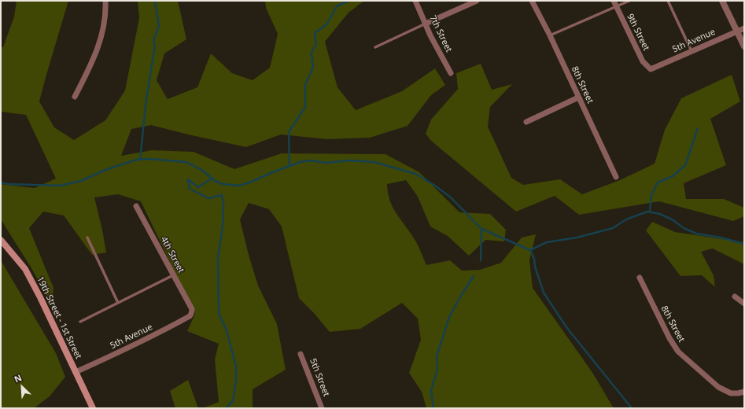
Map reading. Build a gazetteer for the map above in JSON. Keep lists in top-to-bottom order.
{
  "streets": {
    "main road": ["19th Street - 1st Street"],
    "street": [
      "9th Street",
      "7th Street",
      "5th Avenue",
      "8th Street",
      "4th Street",
      "5th Street"
    ]
  },
  "crossings": [
    ["9th Street", "5th Avenue"],
    ["5th Avenue", "4th Street"],
    ["5th Avenue", "19th Street - 1st Street"]
  ],
  "north": "top left"
}
